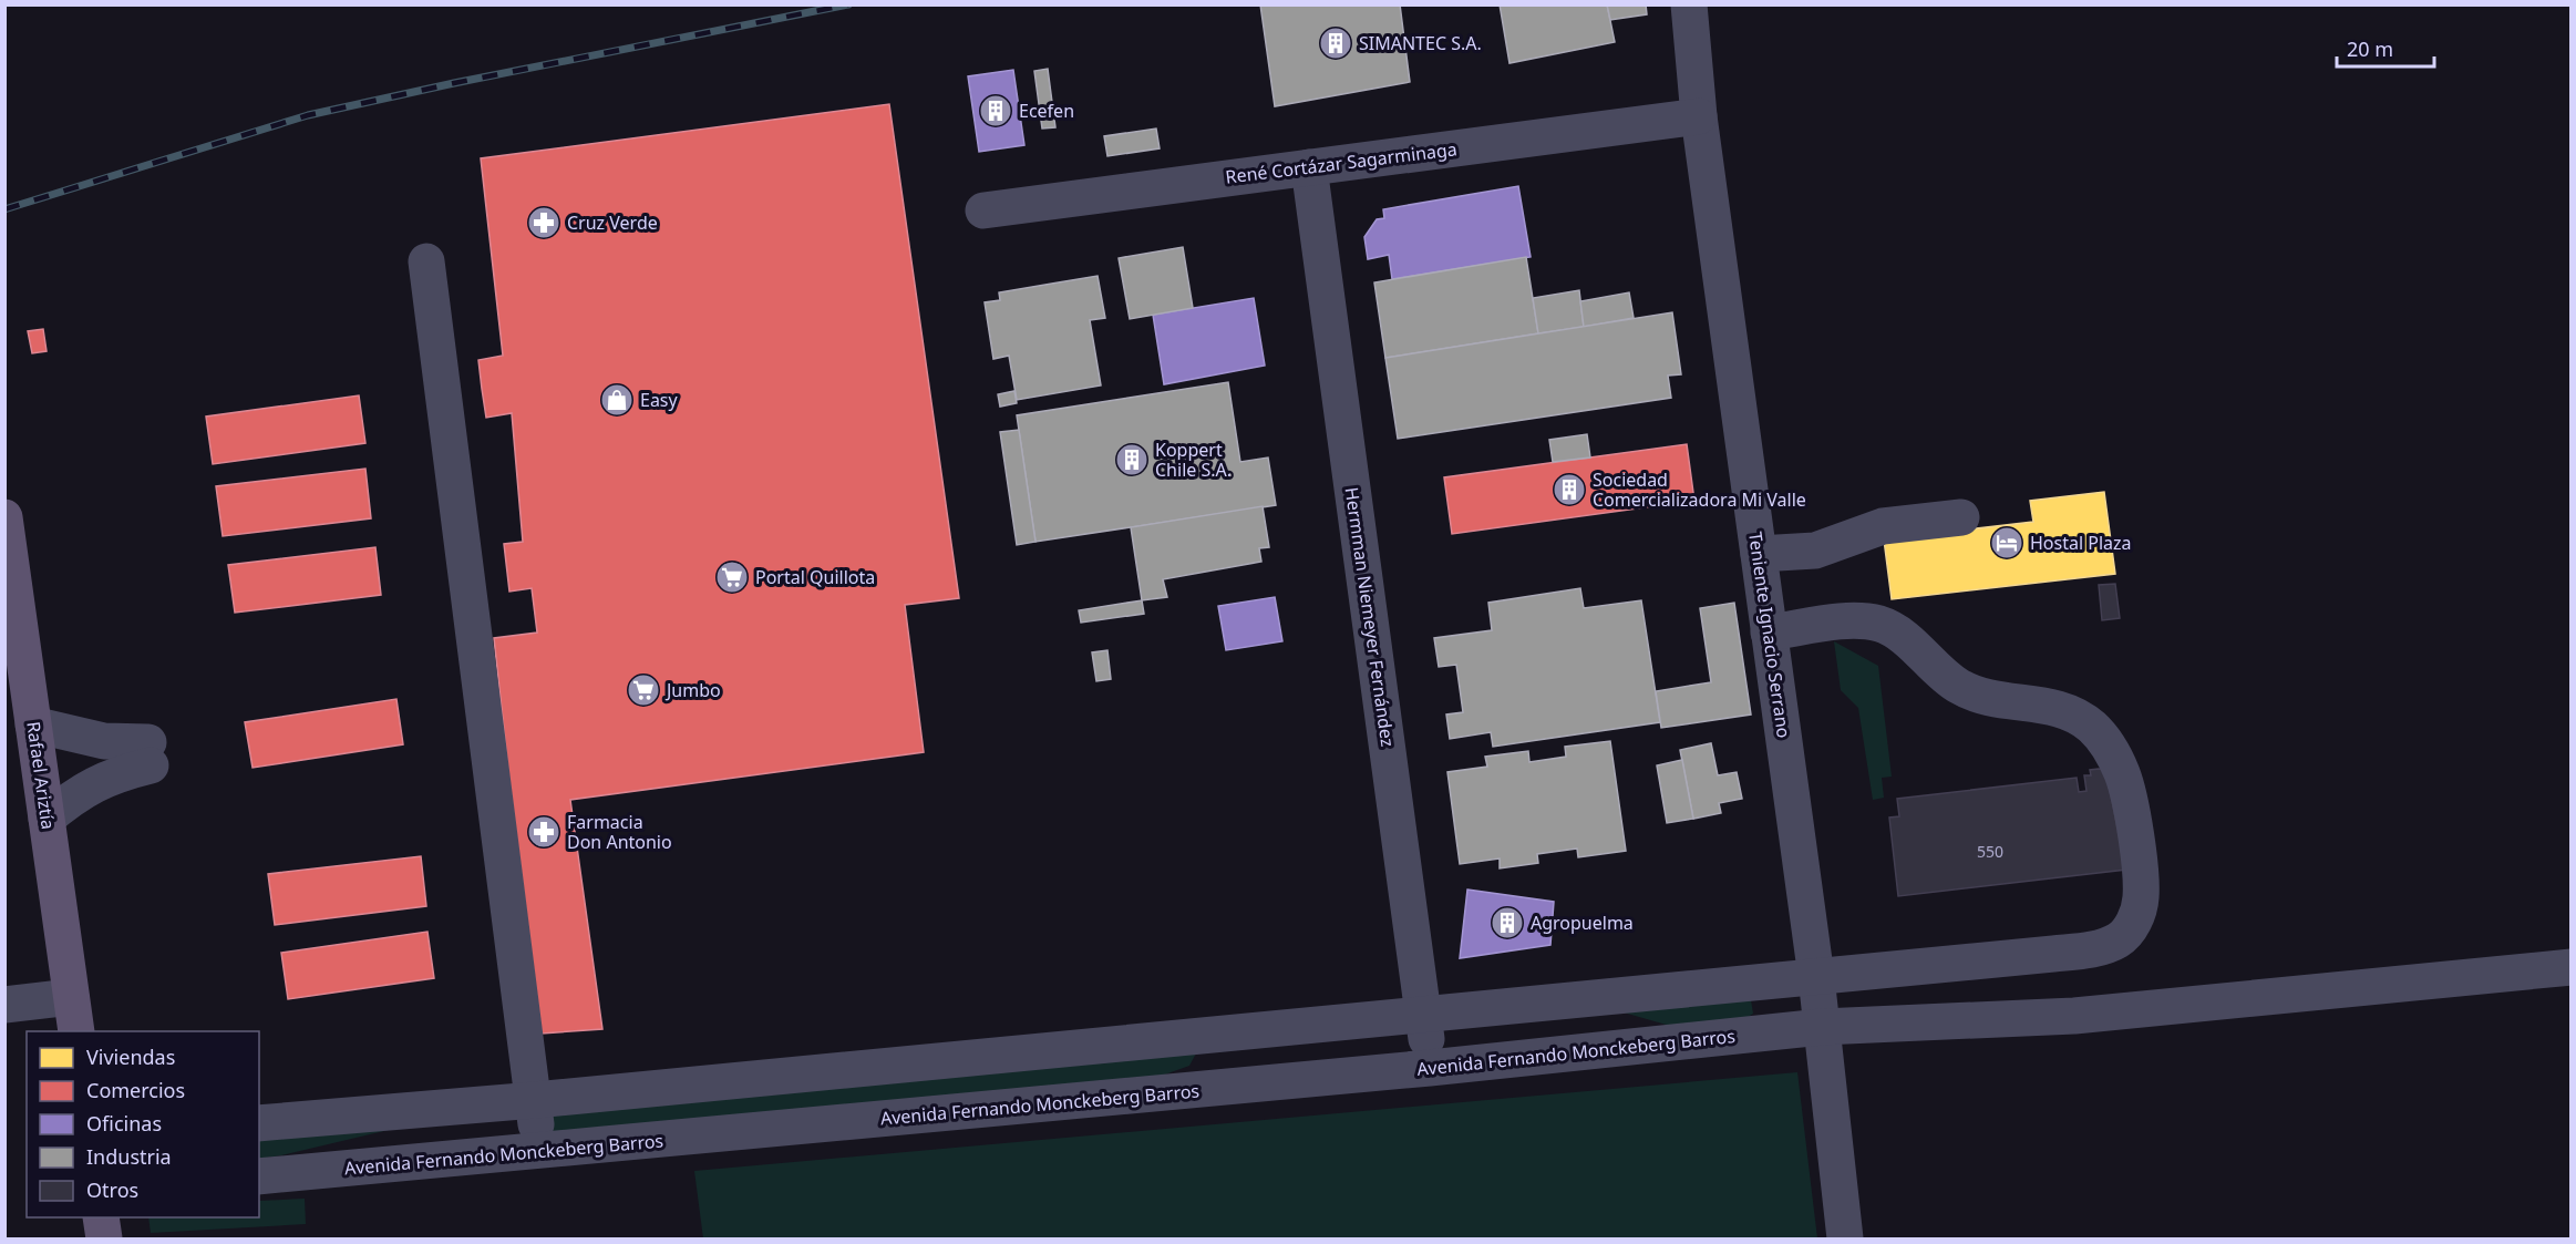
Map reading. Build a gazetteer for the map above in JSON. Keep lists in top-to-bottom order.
{
  "streets": {
    "main road": ["Rafael Ariztía"],
    "street": [
      "René Cortázar Sagarminaga",
      "Hermman Niemeyer Fernández",
      "Teniente Ignacio Serrano",
      "Avenida Fernando Monckeberg Barros"
    ]
  },
  "crossings": [
    ["René Cortázar Sagarminaga", "Hermman Niemeyer Fernández"],
    ["René Cortázar Sagarminaga", "Teniente Ignacio Serrano"],
    ["Hermman Niemeyer Fernández", "Avenida Fernando Monckeberg Barros"],
    ["Teniente Ignacio Serrano", "Avenida Fernando Monckeberg Barros"]
  ],
  "places": {
    "building": [
      "SIMANTEC S.A.",
      "Ecefen",
      "Koppert Chile S.A.",
      "Sociedad Comercializadora Mi Valle",
      "Agropuelma"
    ],
    "pharmacy": ["Cruz Verde", "Farmacia Don Antonio"],
    "shop": ["Easy"],
    "hotel": ["Hostal Plaza"],
    "supermarket": ["Portal Quillota", "Jumbo"]
  },
  "house_numbers": ["550"],
  "legend": [
    "Viviendas",
    "Comercios",
    "Oficinas",
    "Industria",
    "Otros"
  ],
  "scale_bar": "20 m"
}
